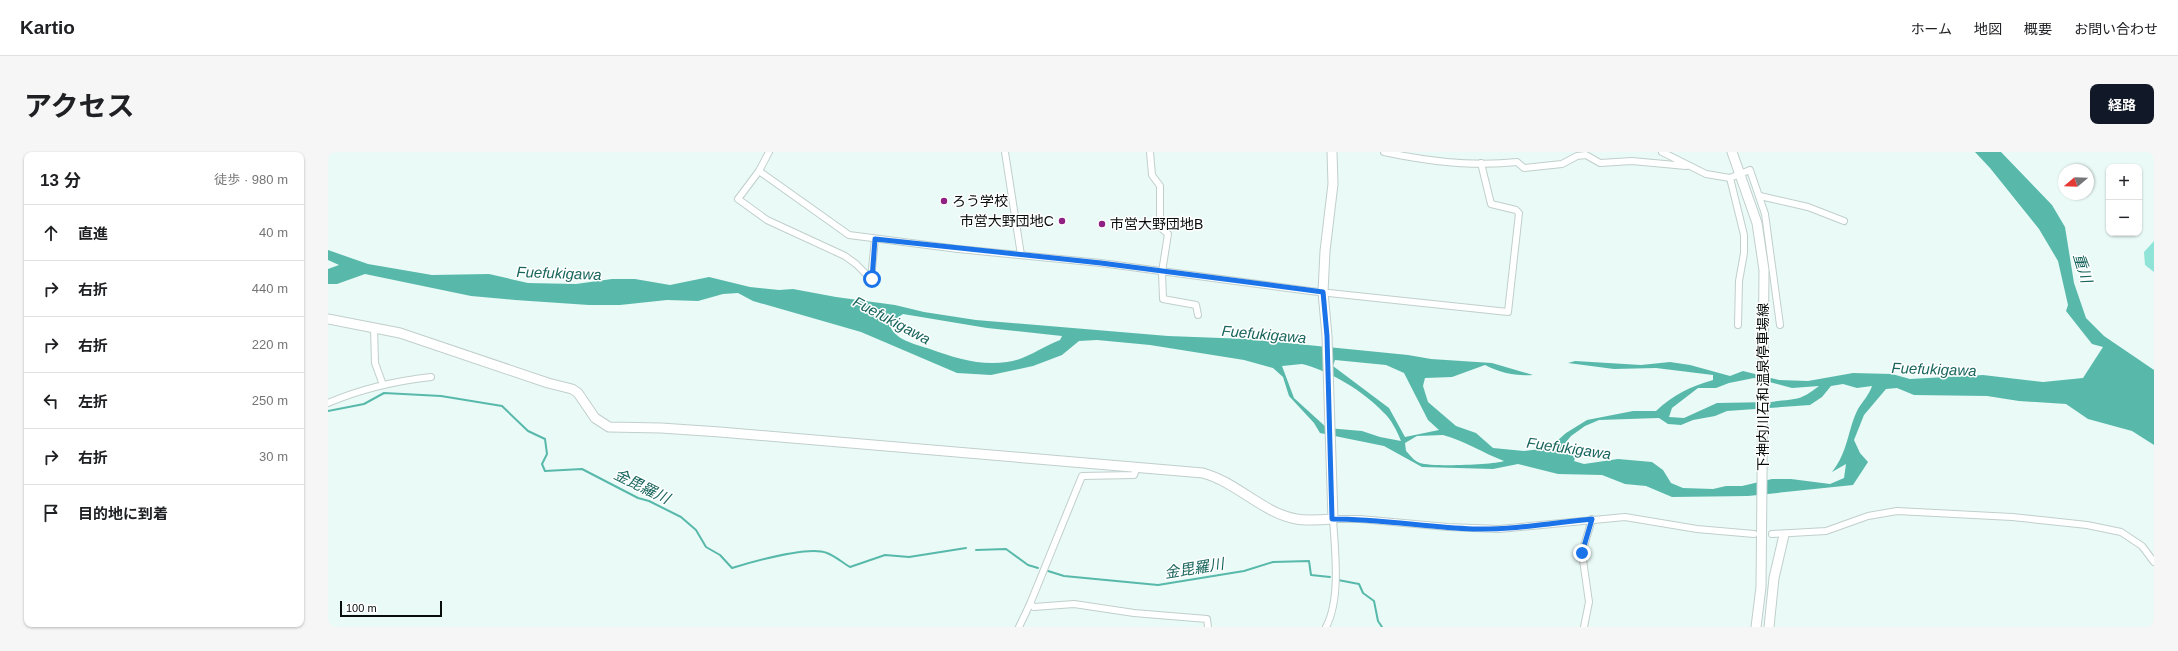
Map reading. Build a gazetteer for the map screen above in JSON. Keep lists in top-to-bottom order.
{
  "streets": {
    "street": ["下神内川石和温泉停車場線"]
  },
  "water": ["重川", "Fuefukigawa", "金毘羅川"],
  "places": ["ろう学校", "市営大野団地C", "市営大野団地B"],
  "scale_bar": "100 m",
  "north": "left",
  "page": {
    "header": "Kartio",
    "nav": [
      "ホーム",
      "地図",
      "概要",
      "お問い合わせ"
    ],
    "title": "アクセス",
    "buttons": "経路",
    "heading": ["13 分", "徒歩 · 980 m"],
    "map_buttons": ["+", "−"],
    "list": [
      ["直進", "40 m"],
      ["右折", "440 m"],
      ["右折", "220 m"],
      ["左折", "250 m"],
      ["右折", "30 m"],
      "目的地に到着"
    ],
    "scale": "100 m"
  }
}
